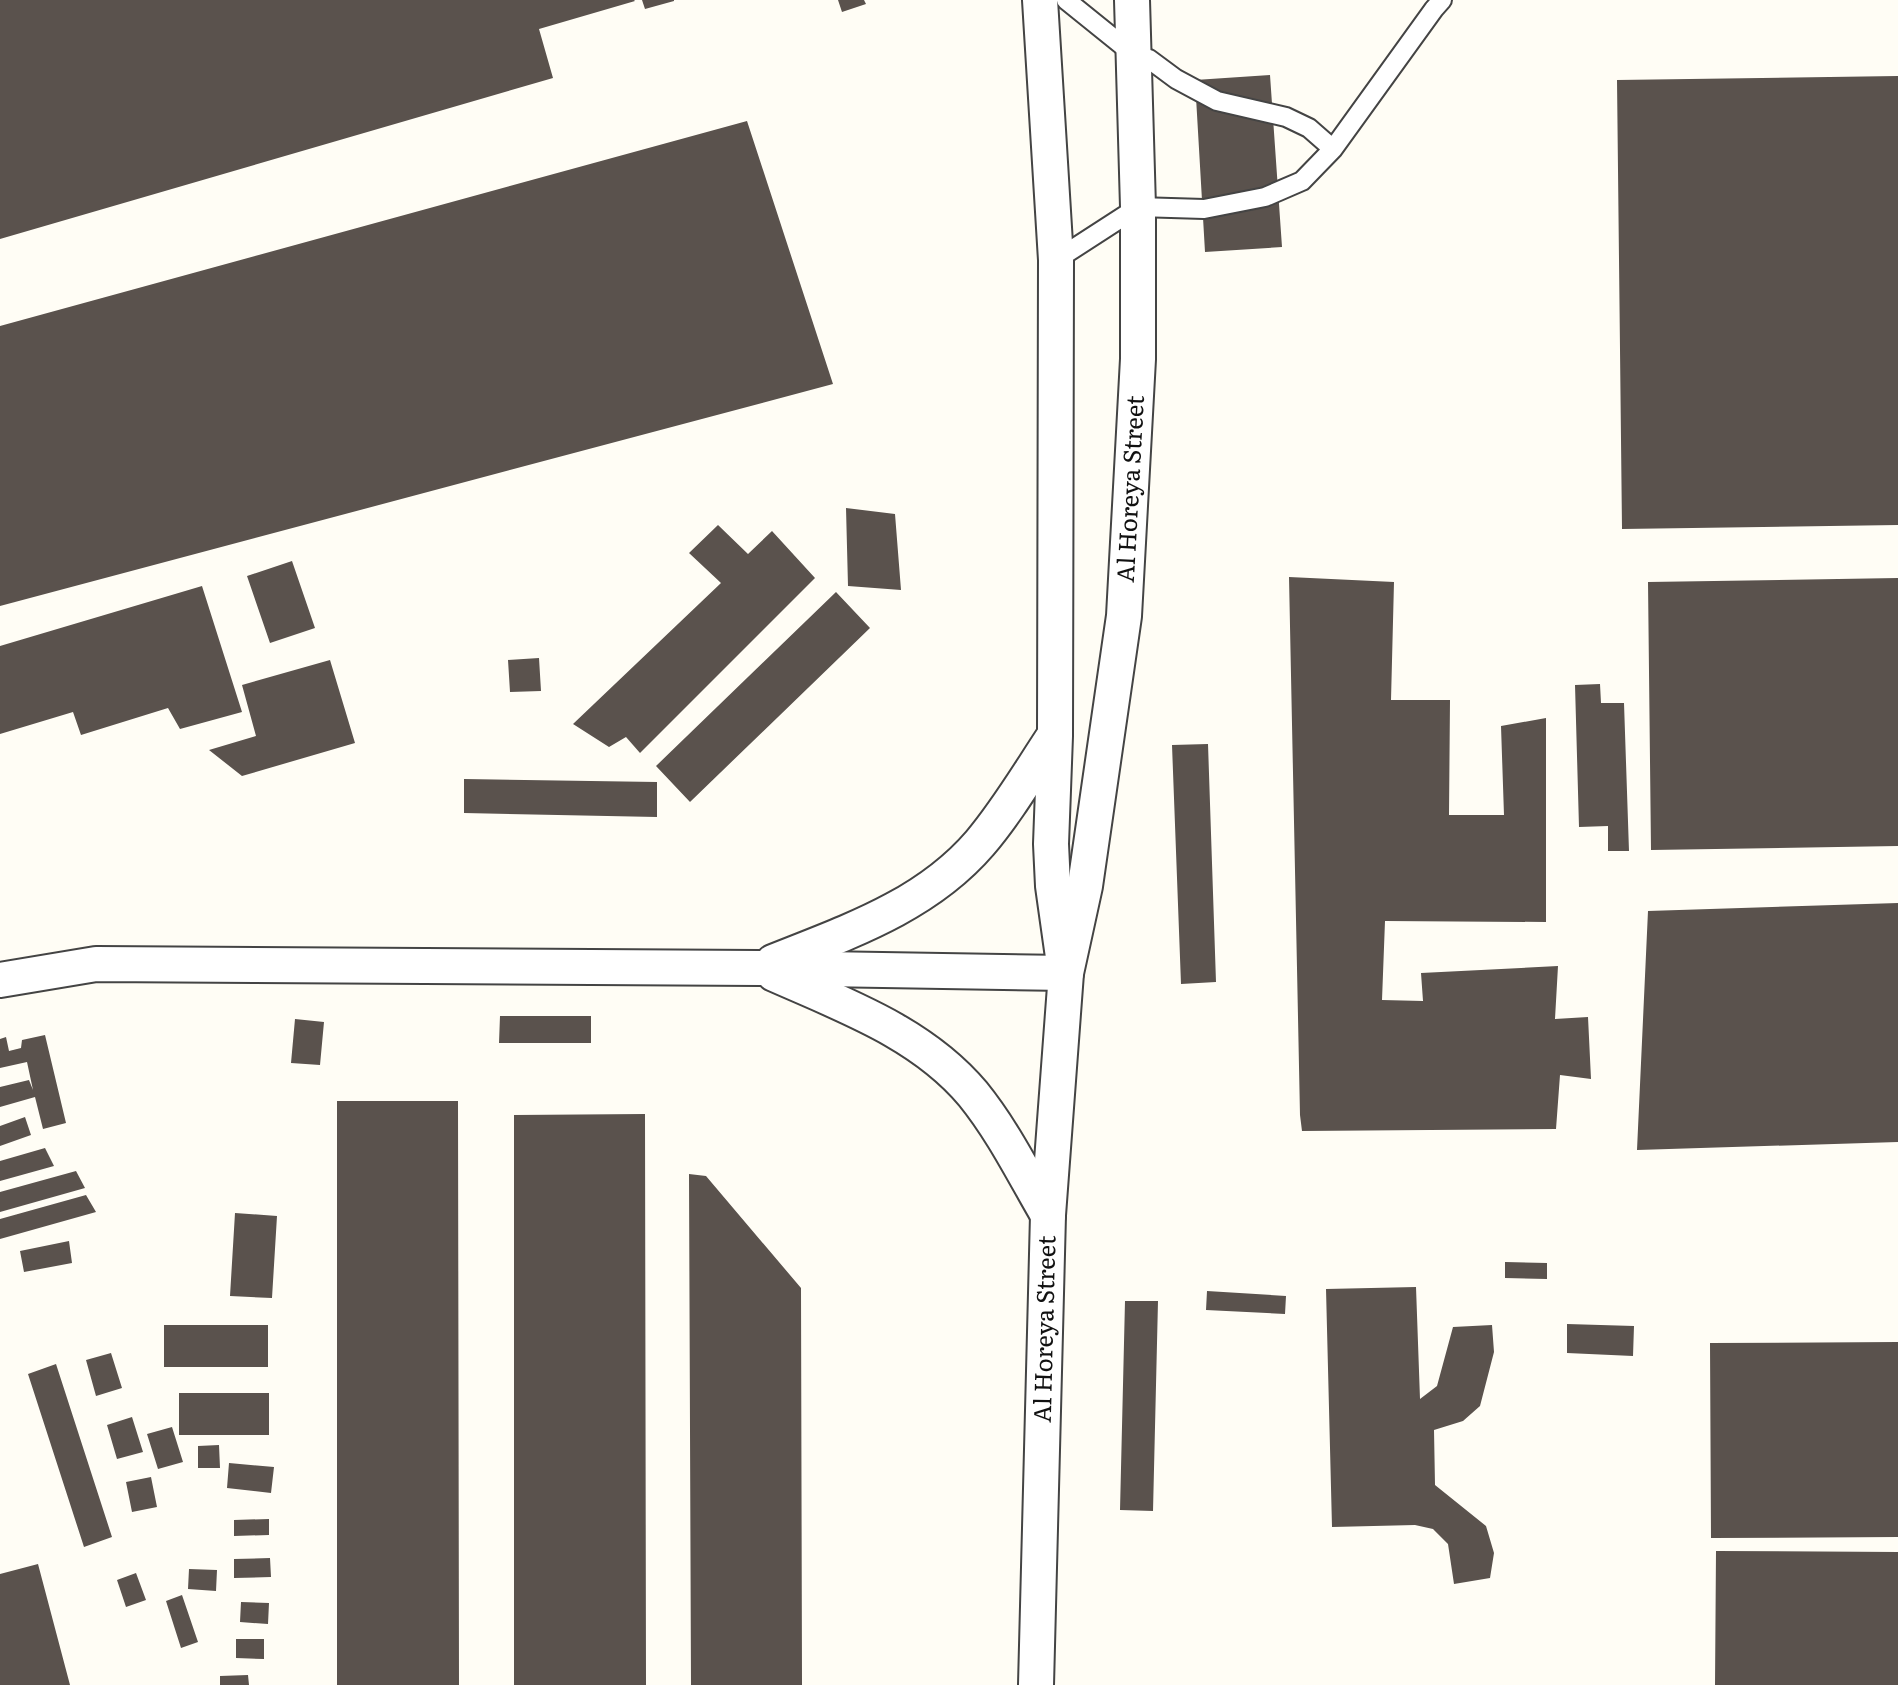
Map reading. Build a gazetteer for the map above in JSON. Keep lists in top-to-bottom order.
{
  "streets": {
    "street": ["Al Horeya Street"]
  }
}
